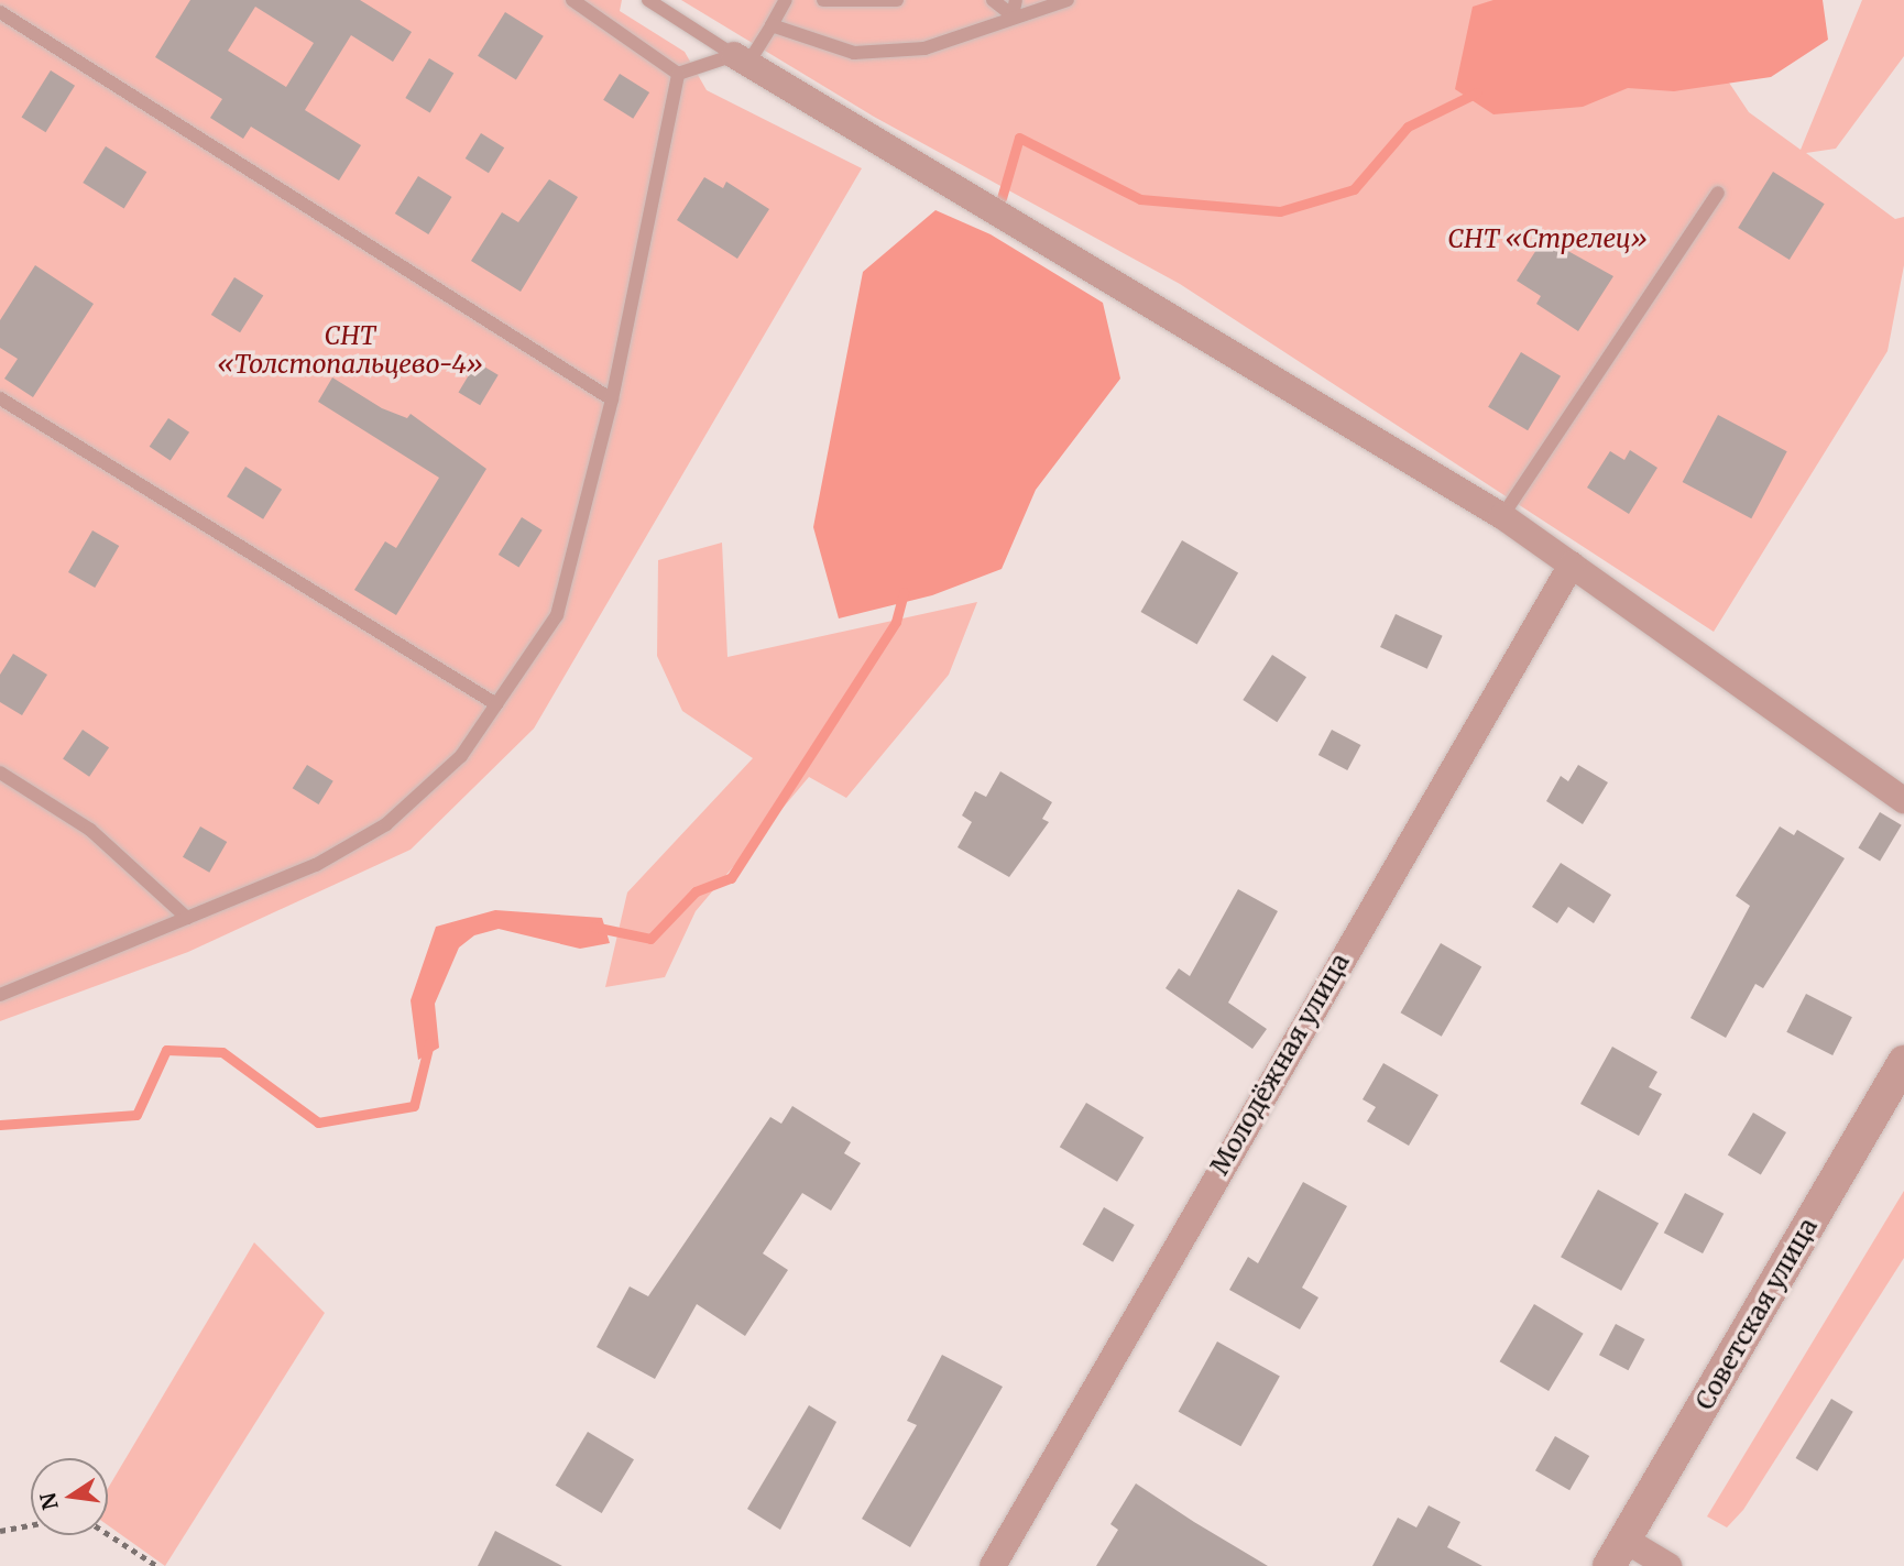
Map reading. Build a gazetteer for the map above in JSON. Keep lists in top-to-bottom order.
{
  "streets": {
    "street": ["Молодёжная улица", "Советская улица"]
  },
  "parks": ["СНТ «Стрелец»", "СНТ «Толстопальцево-4»"],
  "north": "left"
}
